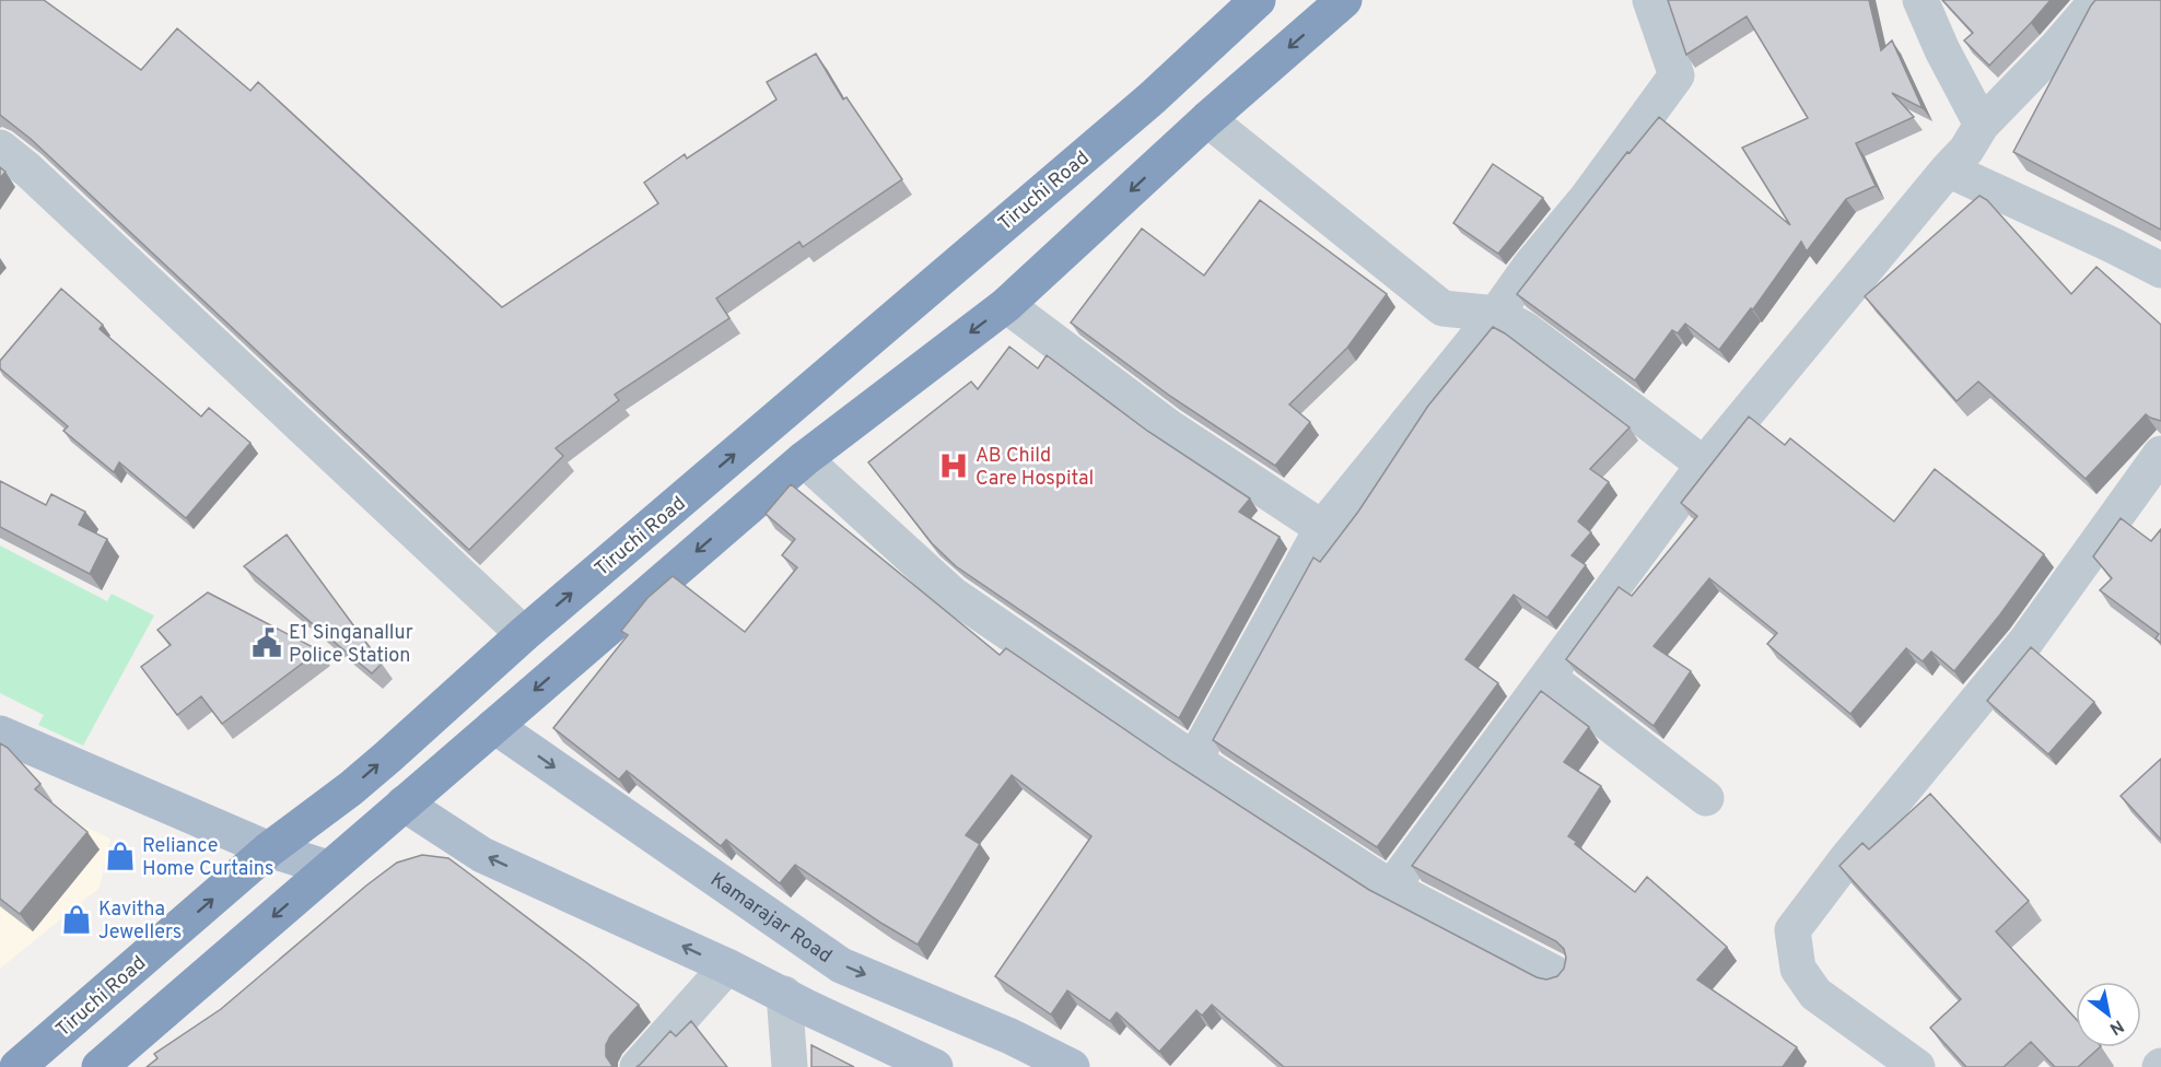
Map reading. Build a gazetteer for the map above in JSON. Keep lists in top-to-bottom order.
{
  "streets": {
    "highway": ["Tiruchi Road"],
    "main road": ["Kamarajar Road"]
  },
  "places": {
    "hospital": ["AB Child Care Hospital"],
    "public building": ["E1 Singanallur Police Station"],
    "shop": ["Reliance Home Curtains", "Kavitha Jewellers"]
  },
  "north": "bottom right"
}
